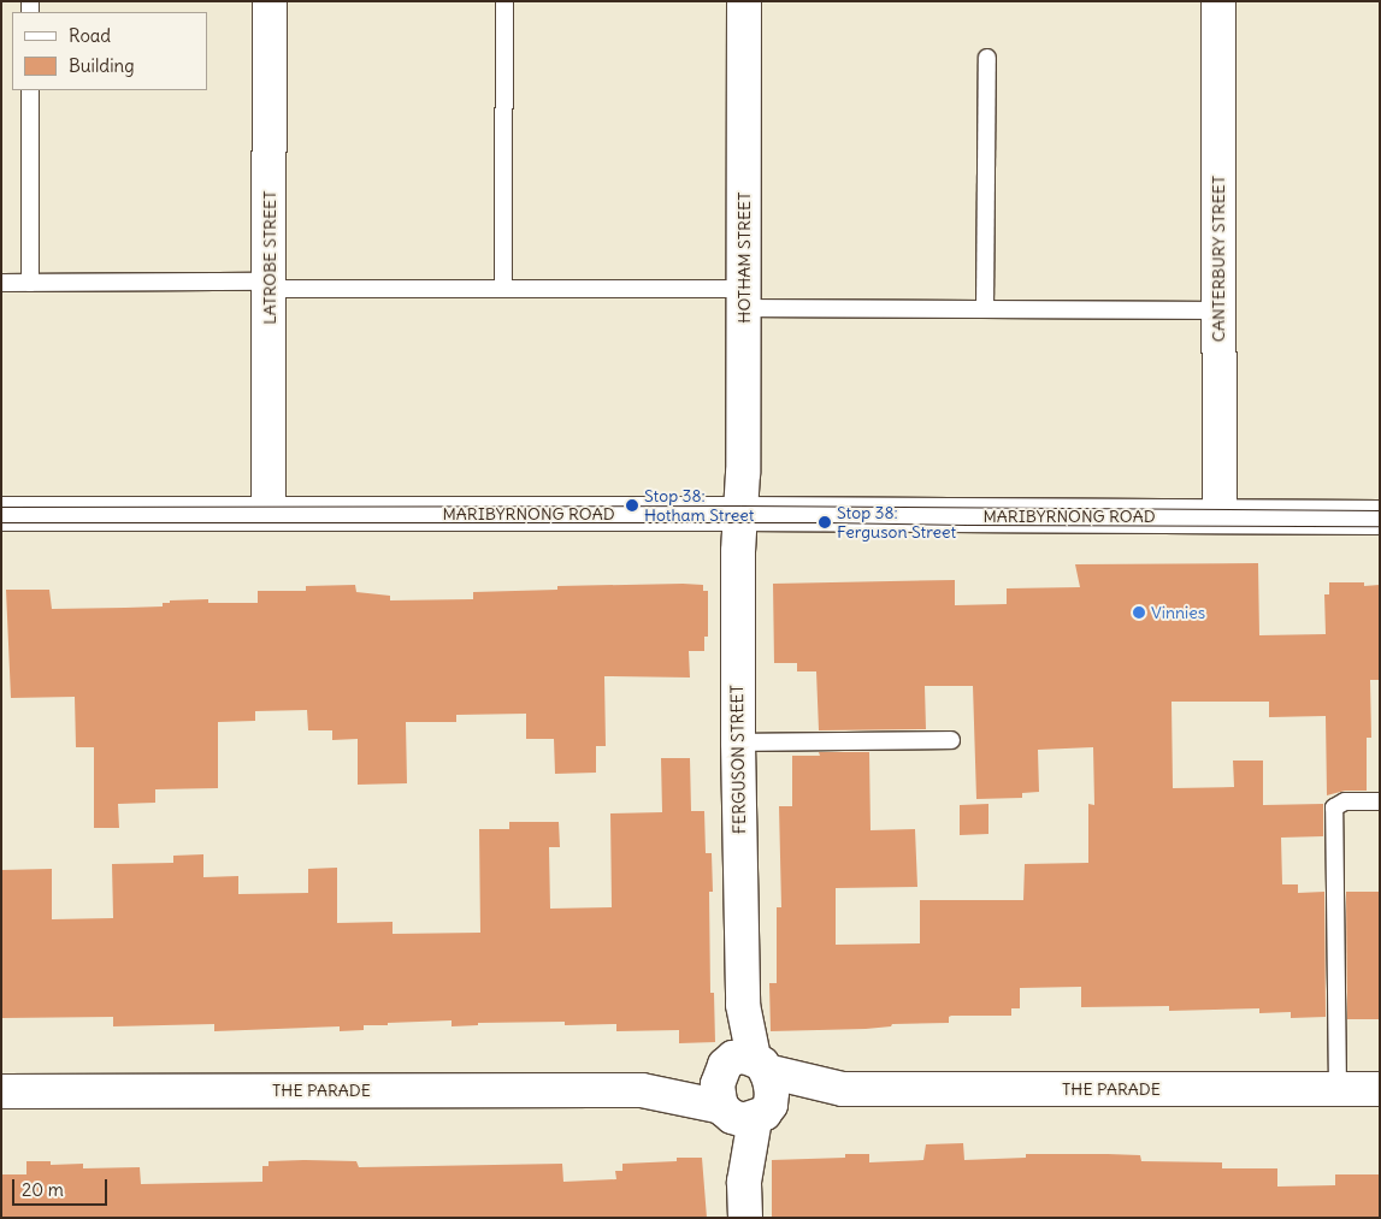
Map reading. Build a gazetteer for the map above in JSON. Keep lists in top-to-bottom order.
{
  "streets": {
    "street": [
      "LATROBE STREET",
      "HOTHAM STREET",
      "CANTERBURY STREET",
      "MARIBYRNONG ROAD",
      "FERGUSON STREET",
      "THE PARADE"
    ]
  },
  "crossings": [
    ["LATROBE STREET", "MARIBYRNONG ROAD"],
    ["HOTHAM STREET", "MARIBYRNONG ROAD"],
    ["HOTHAM STREET", "FERGUSON STREET"],
    ["CANTERBURY STREET", "MARIBYRNONG ROAD"],
    ["MARIBYRNONG ROAD", "FERGUSON STREET"],
    ["FERGUSON STREET", "THE PARADE"]
  ],
  "places": ["Stop 38: Hotham Street", "Stop 38: Ferguson Street", "Vinnies"],
  "legend": ["Road", "Building"],
  "scale_bar": "20 m"
}
